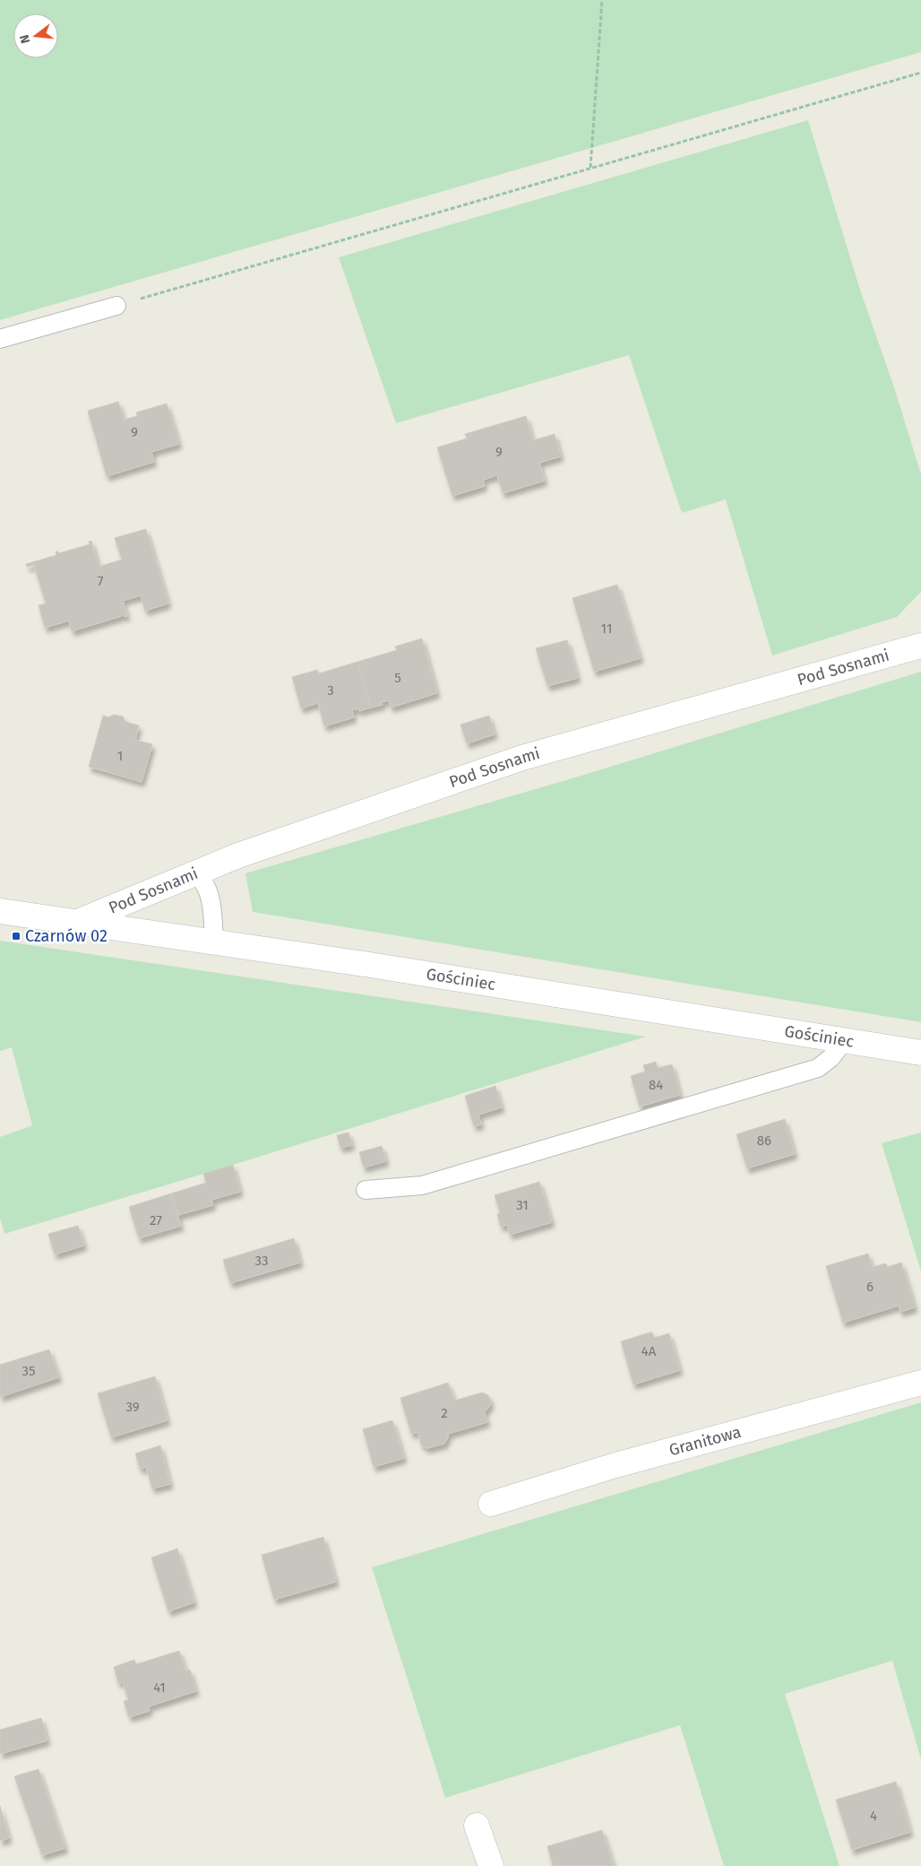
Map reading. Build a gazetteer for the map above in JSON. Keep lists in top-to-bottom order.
{
  "streets": {
    "street": ["Pod Sosnami", "Gościniec", "Granitowa"]
  },
  "crossings": [
    ["Pod Sosnami", "Gościniec"]
  ],
  "places": {
    "transit": ["Czarnów 02"]
  },
  "house_numbers": [
    "9",
    "9",
    "7",
    "11",
    "5",
    "3",
    "1",
    "84",
    "86",
    "31",
    "27",
    "33",
    "6",
    "4A",
    "35",
    "39",
    "2",
    "41",
    "4"
  ],
  "north": "left"
}
